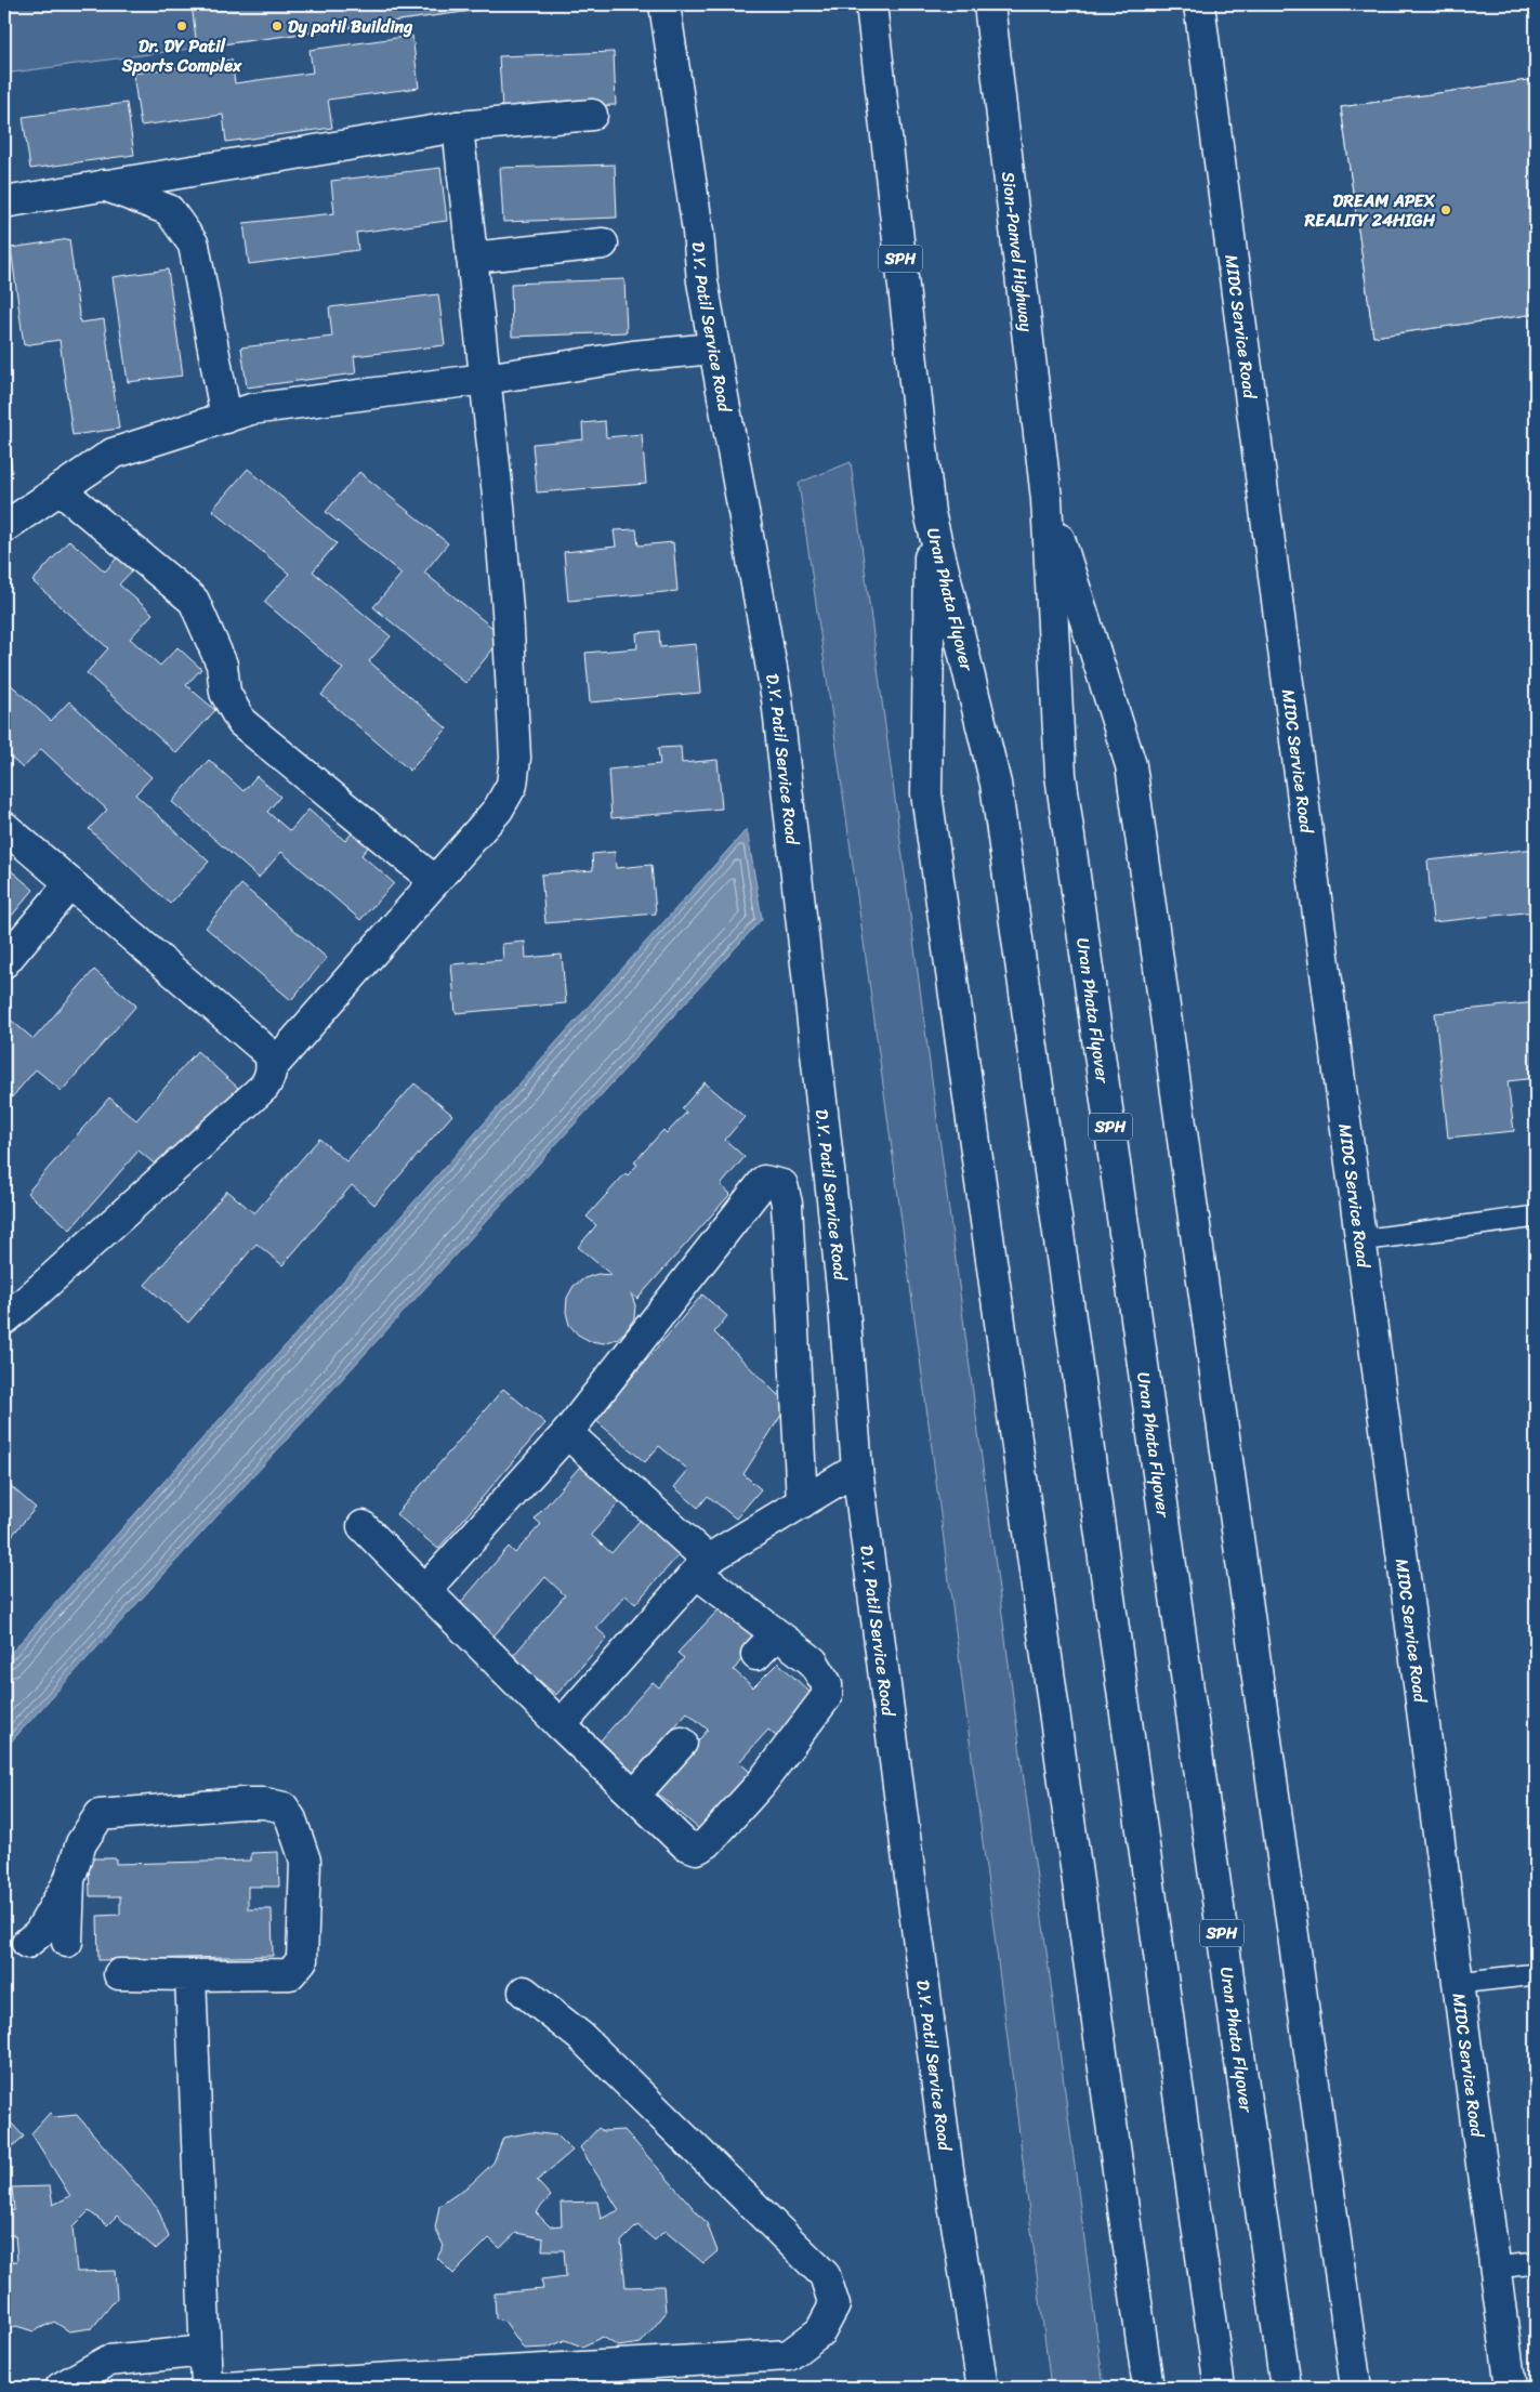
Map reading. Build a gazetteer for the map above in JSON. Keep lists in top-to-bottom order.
{
  "streets": {
    "main road": [
      "Sion-Panvel Highway",
      "SPH",
      "D.Y. Patil Service Road",
      "MIDC Service Road",
      "Uran Phata Flyover"
    ]
  },
  "crossings": [
    ["Sion-Panvel Highway", "Uran Phata Flyover"],
    ["SPH", "Uran Phata Flyover"]
  ],
  "places": ["Dr. DY Patil Sports Complex", "Dy patil Building", "DREAM APEX REALITY 24HIGH"]
}
